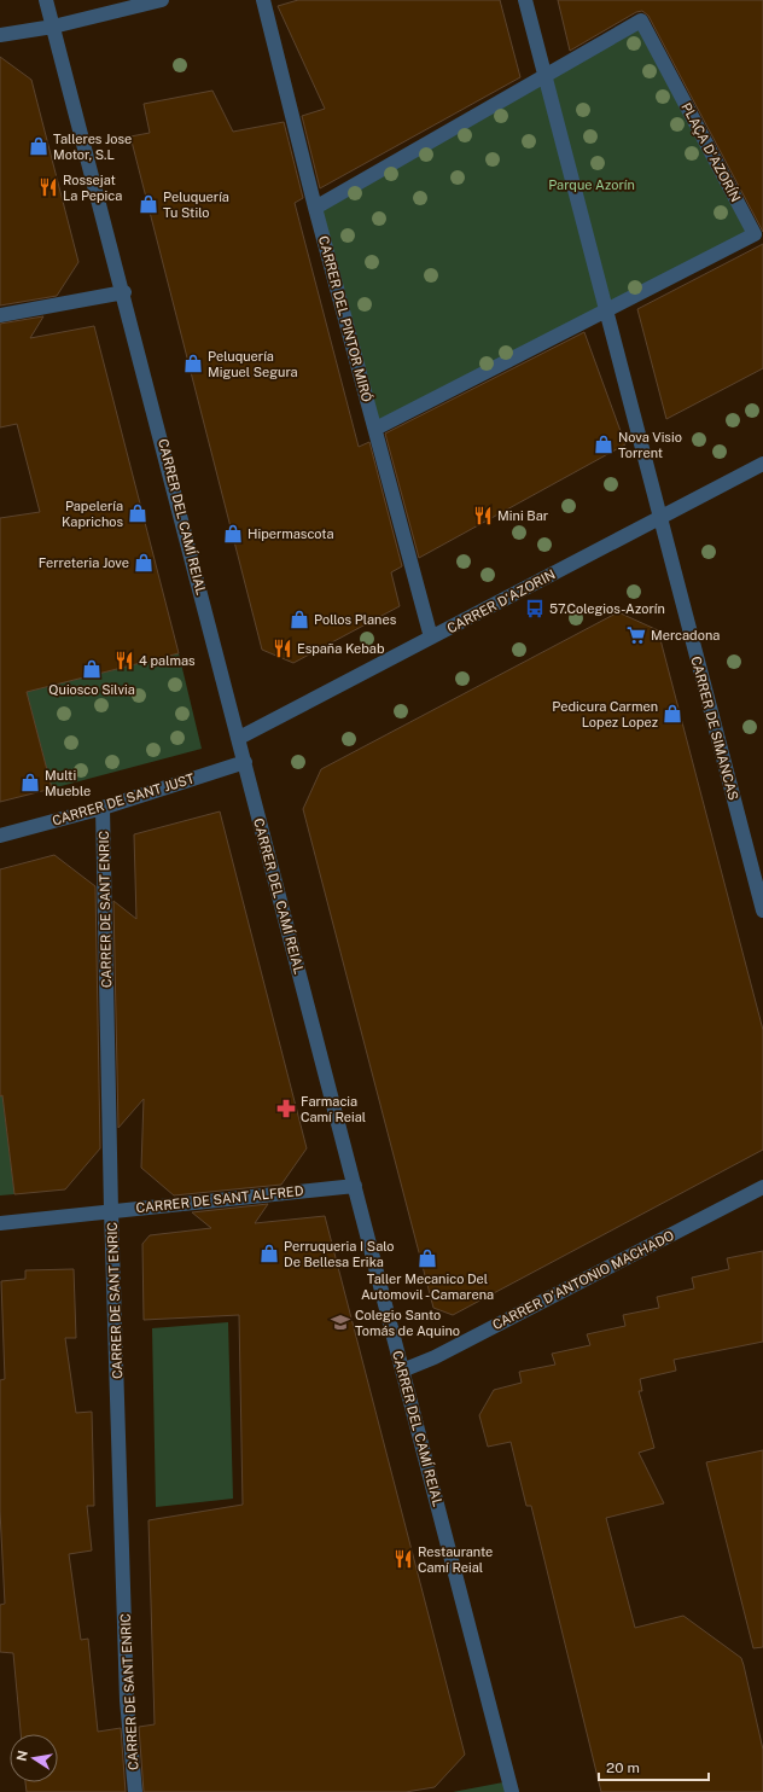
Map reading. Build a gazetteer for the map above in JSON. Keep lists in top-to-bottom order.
{
  "streets": {
    "street": [
      "PLAÇA D'AZORÍN",
      "CARRER DEL PINTOR MIRÓ",
      "CARRER DEL CAMÍ REIAL",
      "CARRER D'AZORIN",
      "CARRER DE SIMANCAS",
      "CARRER DE SANT JUST",
      "CARRER DE SANT ENRIC",
      "CARRER DE SANT ALFRED",
      "CARRER D'ANTONIO MACHADO"
    ]
  },
  "crossings": [
    ["PLAÇA D'AZORÍN", "CARRER DEL PINTOR MIRÓ"],
    ["CARRER DEL PINTOR MIRÓ", "CARRER D'AZORIN"],
    ["CARRER DEL CAMÍ REIAL", "CARRER D'AZORIN"],
    ["CARRER DEL CAMÍ REIAL", "CARRER DE SANT JUST"],
    ["CARRER DEL CAMÍ REIAL", "CARRER DE SANT ALFRED"],
    ["CARRER DEL CAMÍ REIAL", "CARRER D'ANTONIO MACHADO"],
    ["CARRER D'AZORIN", "CARRER DE SIMANCAS"],
    ["CARRER DE SANT JUST", "CARRER DE SANT ENRIC"],
    ["CARRER DE SANT ENRIC", "CARRER DE SANT ALFRED"]
  ],
  "parks": ["Parque Azorín"],
  "places": {
    "shop": [
      "Talleres Jose Motor, S.L",
      "Peluquería Tu Stilo",
      "Peluquería Miguel Segura",
      "Nova Visio Torrent",
      "Papelería Kaprichos",
      "Hipermascota",
      "Ferreteria Jove",
      "Pollos Planes",
      "Quiosco Silvia",
      "Pedicura Carmen Lopez Lopez",
      "Multi Mueble",
      "Perruqueria I Salo De Bellesa Erika",
      "Taller Mecanico Del Automovil - Camarena"
    ],
    "restaurant": [
      "Rossejat La Pepica",
      "Mini Bar",
      "España Kebab",
      "4 palmas",
      "Restaurante Camí Reial"
    ],
    "bus stop": ["57.Colegios-Azorín"],
    "supermarket": ["Mercadona"],
    "pharmacy": ["Farmacia Camí Reial"],
    "school or university": ["Colegio Santo Tomás de Aquino"]
  },
  "scale_bar": "20 m",
  "north": "left"
}
